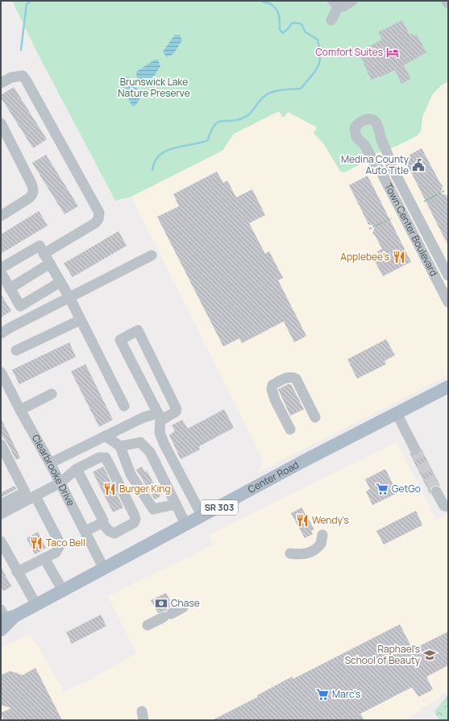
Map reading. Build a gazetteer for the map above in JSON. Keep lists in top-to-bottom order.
{
  "streets": {
    "main road": ["Center Road", "SR 303"],
    "street": ["Town Center Boulevard", "Clearbrooke Drive"]
  },
  "crossings": [
    ["Clearbrooke Drive", "Center Road"]
  ],
  "parks": ["Brunswick Lake Nature Preserve"],
  "places": {
    "hotel": ["Comfort Suites"],
    "public building": ["Medina County Auto Title"],
    "restaurant": [
      "Applebee's",
      "Burger King",
      "Wendy's",
      "Taco Bell"
    ],
    "supermarket": ["GetGo", "Marc's"],
    "bank": ["Chase"],
    "school or university": ["Raphael's School of Beauty"]
  }
}
